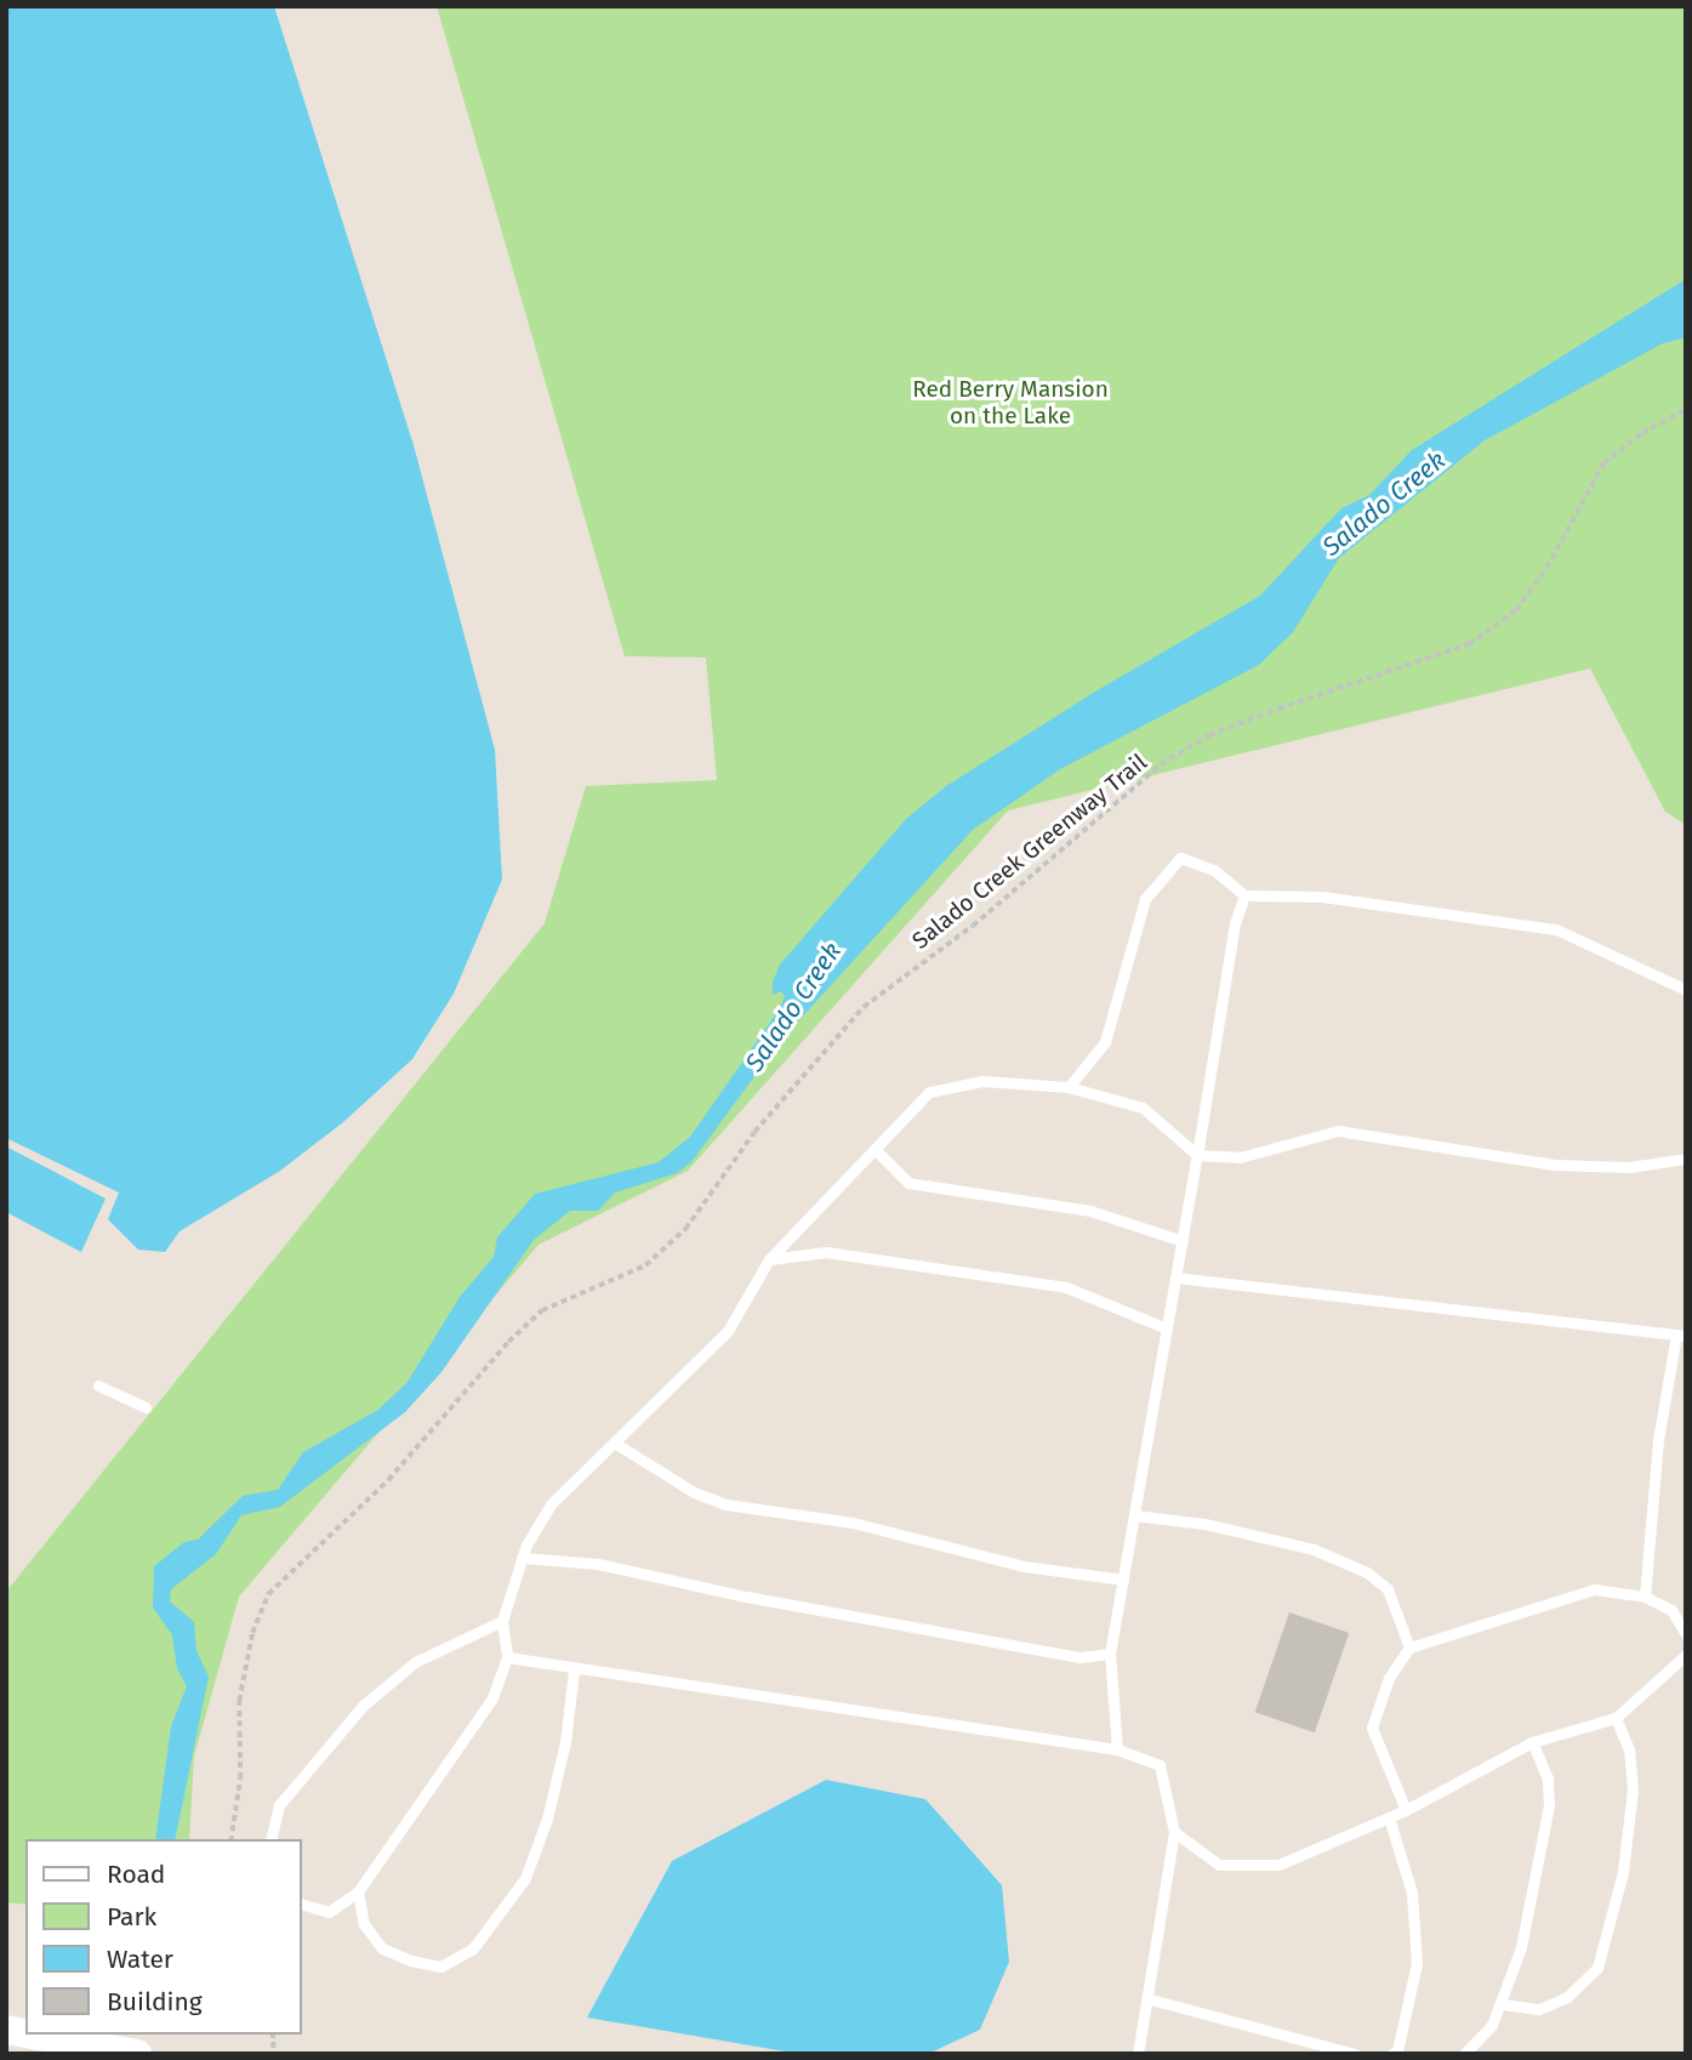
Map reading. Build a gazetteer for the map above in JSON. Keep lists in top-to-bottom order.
{
  "streets": {
    "path": ["Salado Creek Greenway Trail"]
  },
  "water": ["Salado Creek"],
  "parks": ["Red Berry Mansion on the Lake"],
  "legend": [
    "Road",
    "Park",
    "Water",
    "Building"
  ]
}
